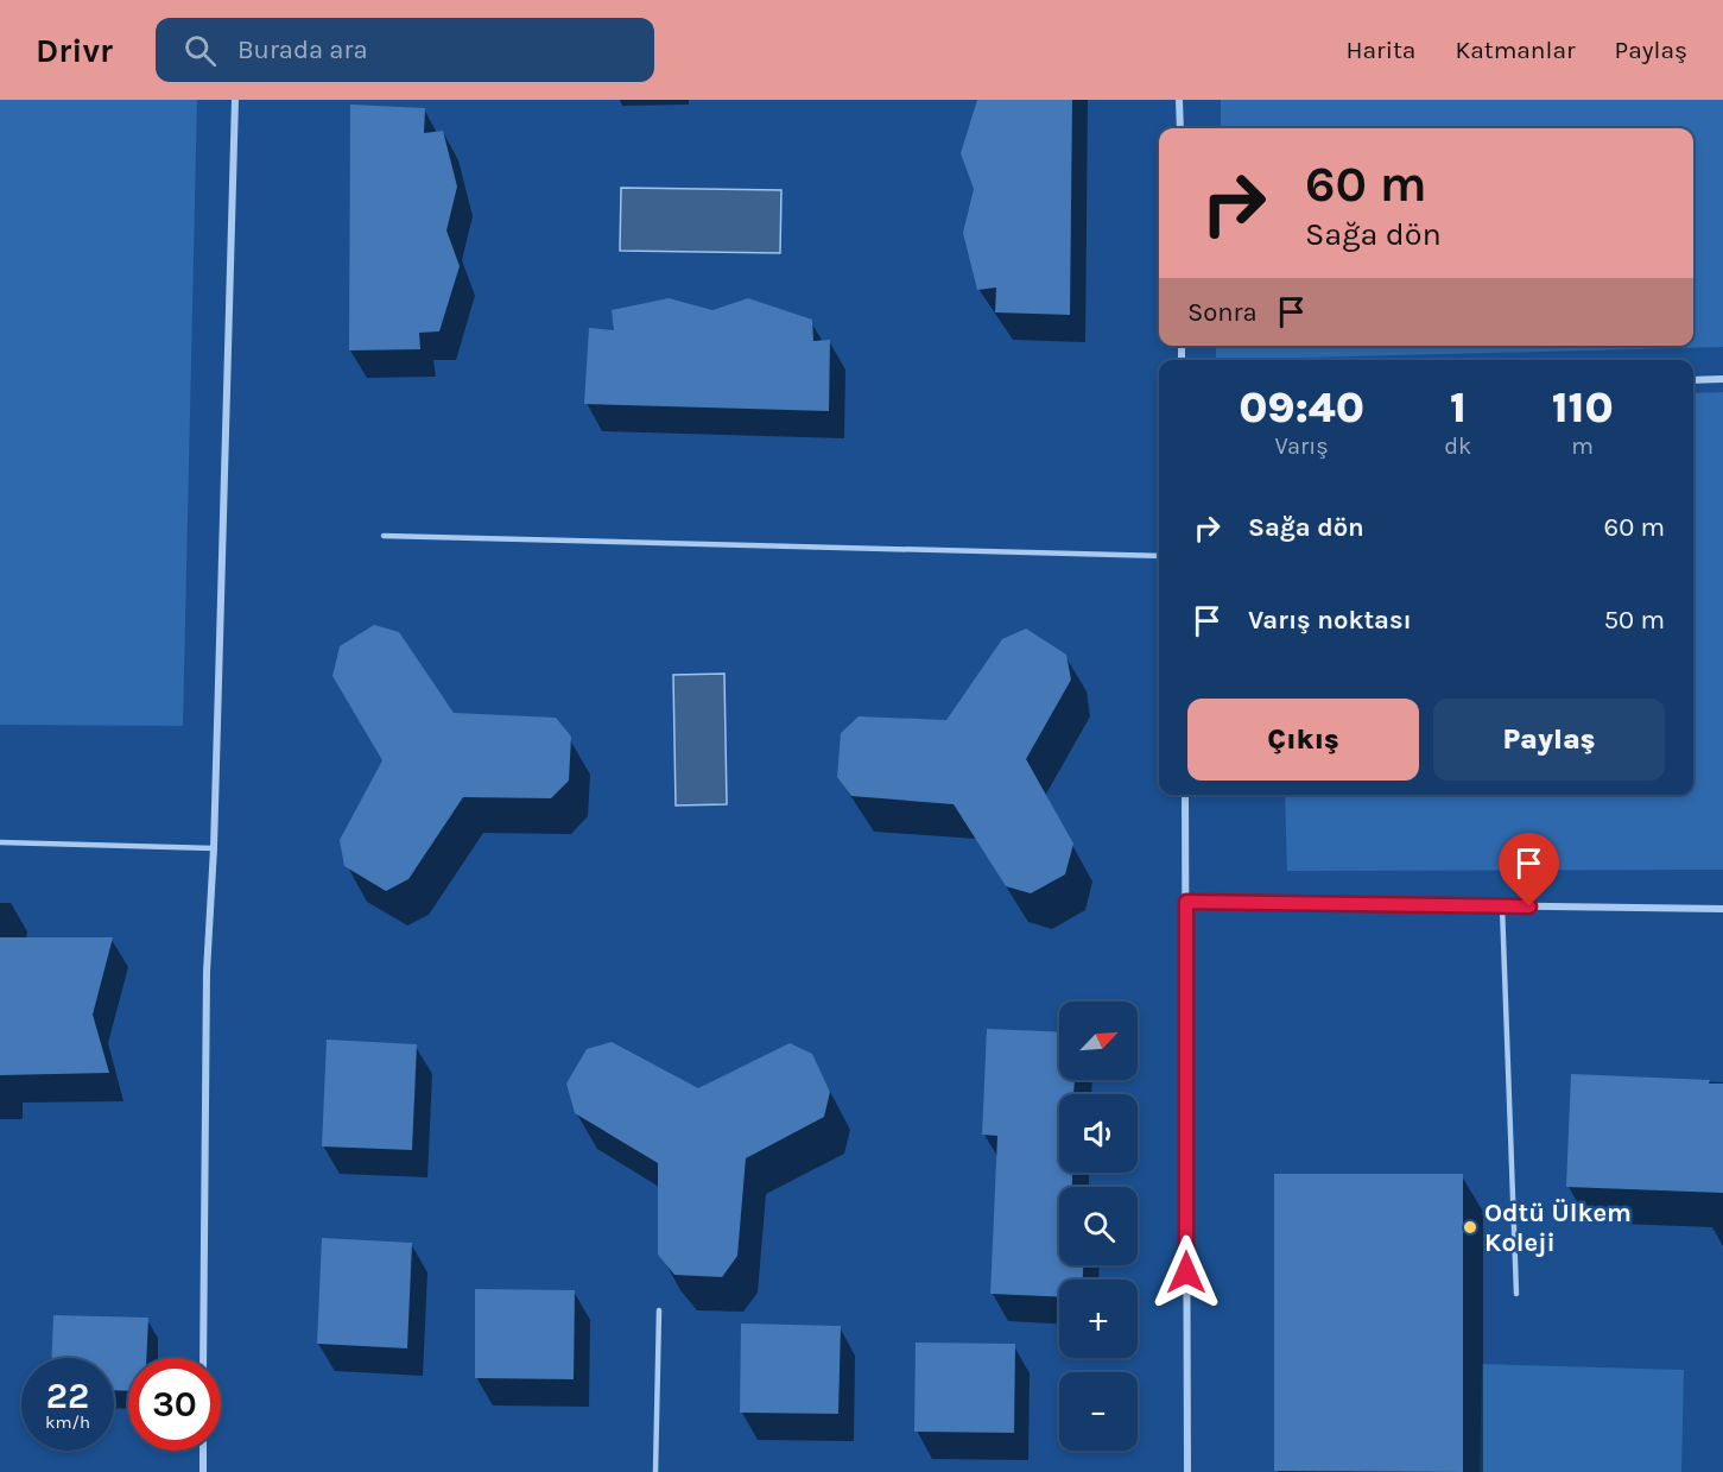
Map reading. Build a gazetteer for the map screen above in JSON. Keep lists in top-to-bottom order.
{
  "places": ["Odtü Ülkem Koleji"],
  "north": "top right",
  "page": {
    "header": "Drivr",
    "search": "Burada ara",
    "nav": ["Harita", "Katmanlar", "Paylaş"],
    "turn": ["60 m", "Sağa dön"],
    "then": "Sonra",
    "eta": [
      "09:40",
      "Varış",
      "1",
      "dk",
      "110",
      "m"
    ],
    "list": [
      {
        "name": "Sağa dön",
        "value": "60 m"
      },
      {
        "name": "Varış noktası",
        "value": "50 m"
      }
    ],
    "buttons": ["Çıkış", "Paylaş"],
    "map_buttons": ["+", "−"],
    "speed": "22 km/h",
    "limit": "30"
  }
}
